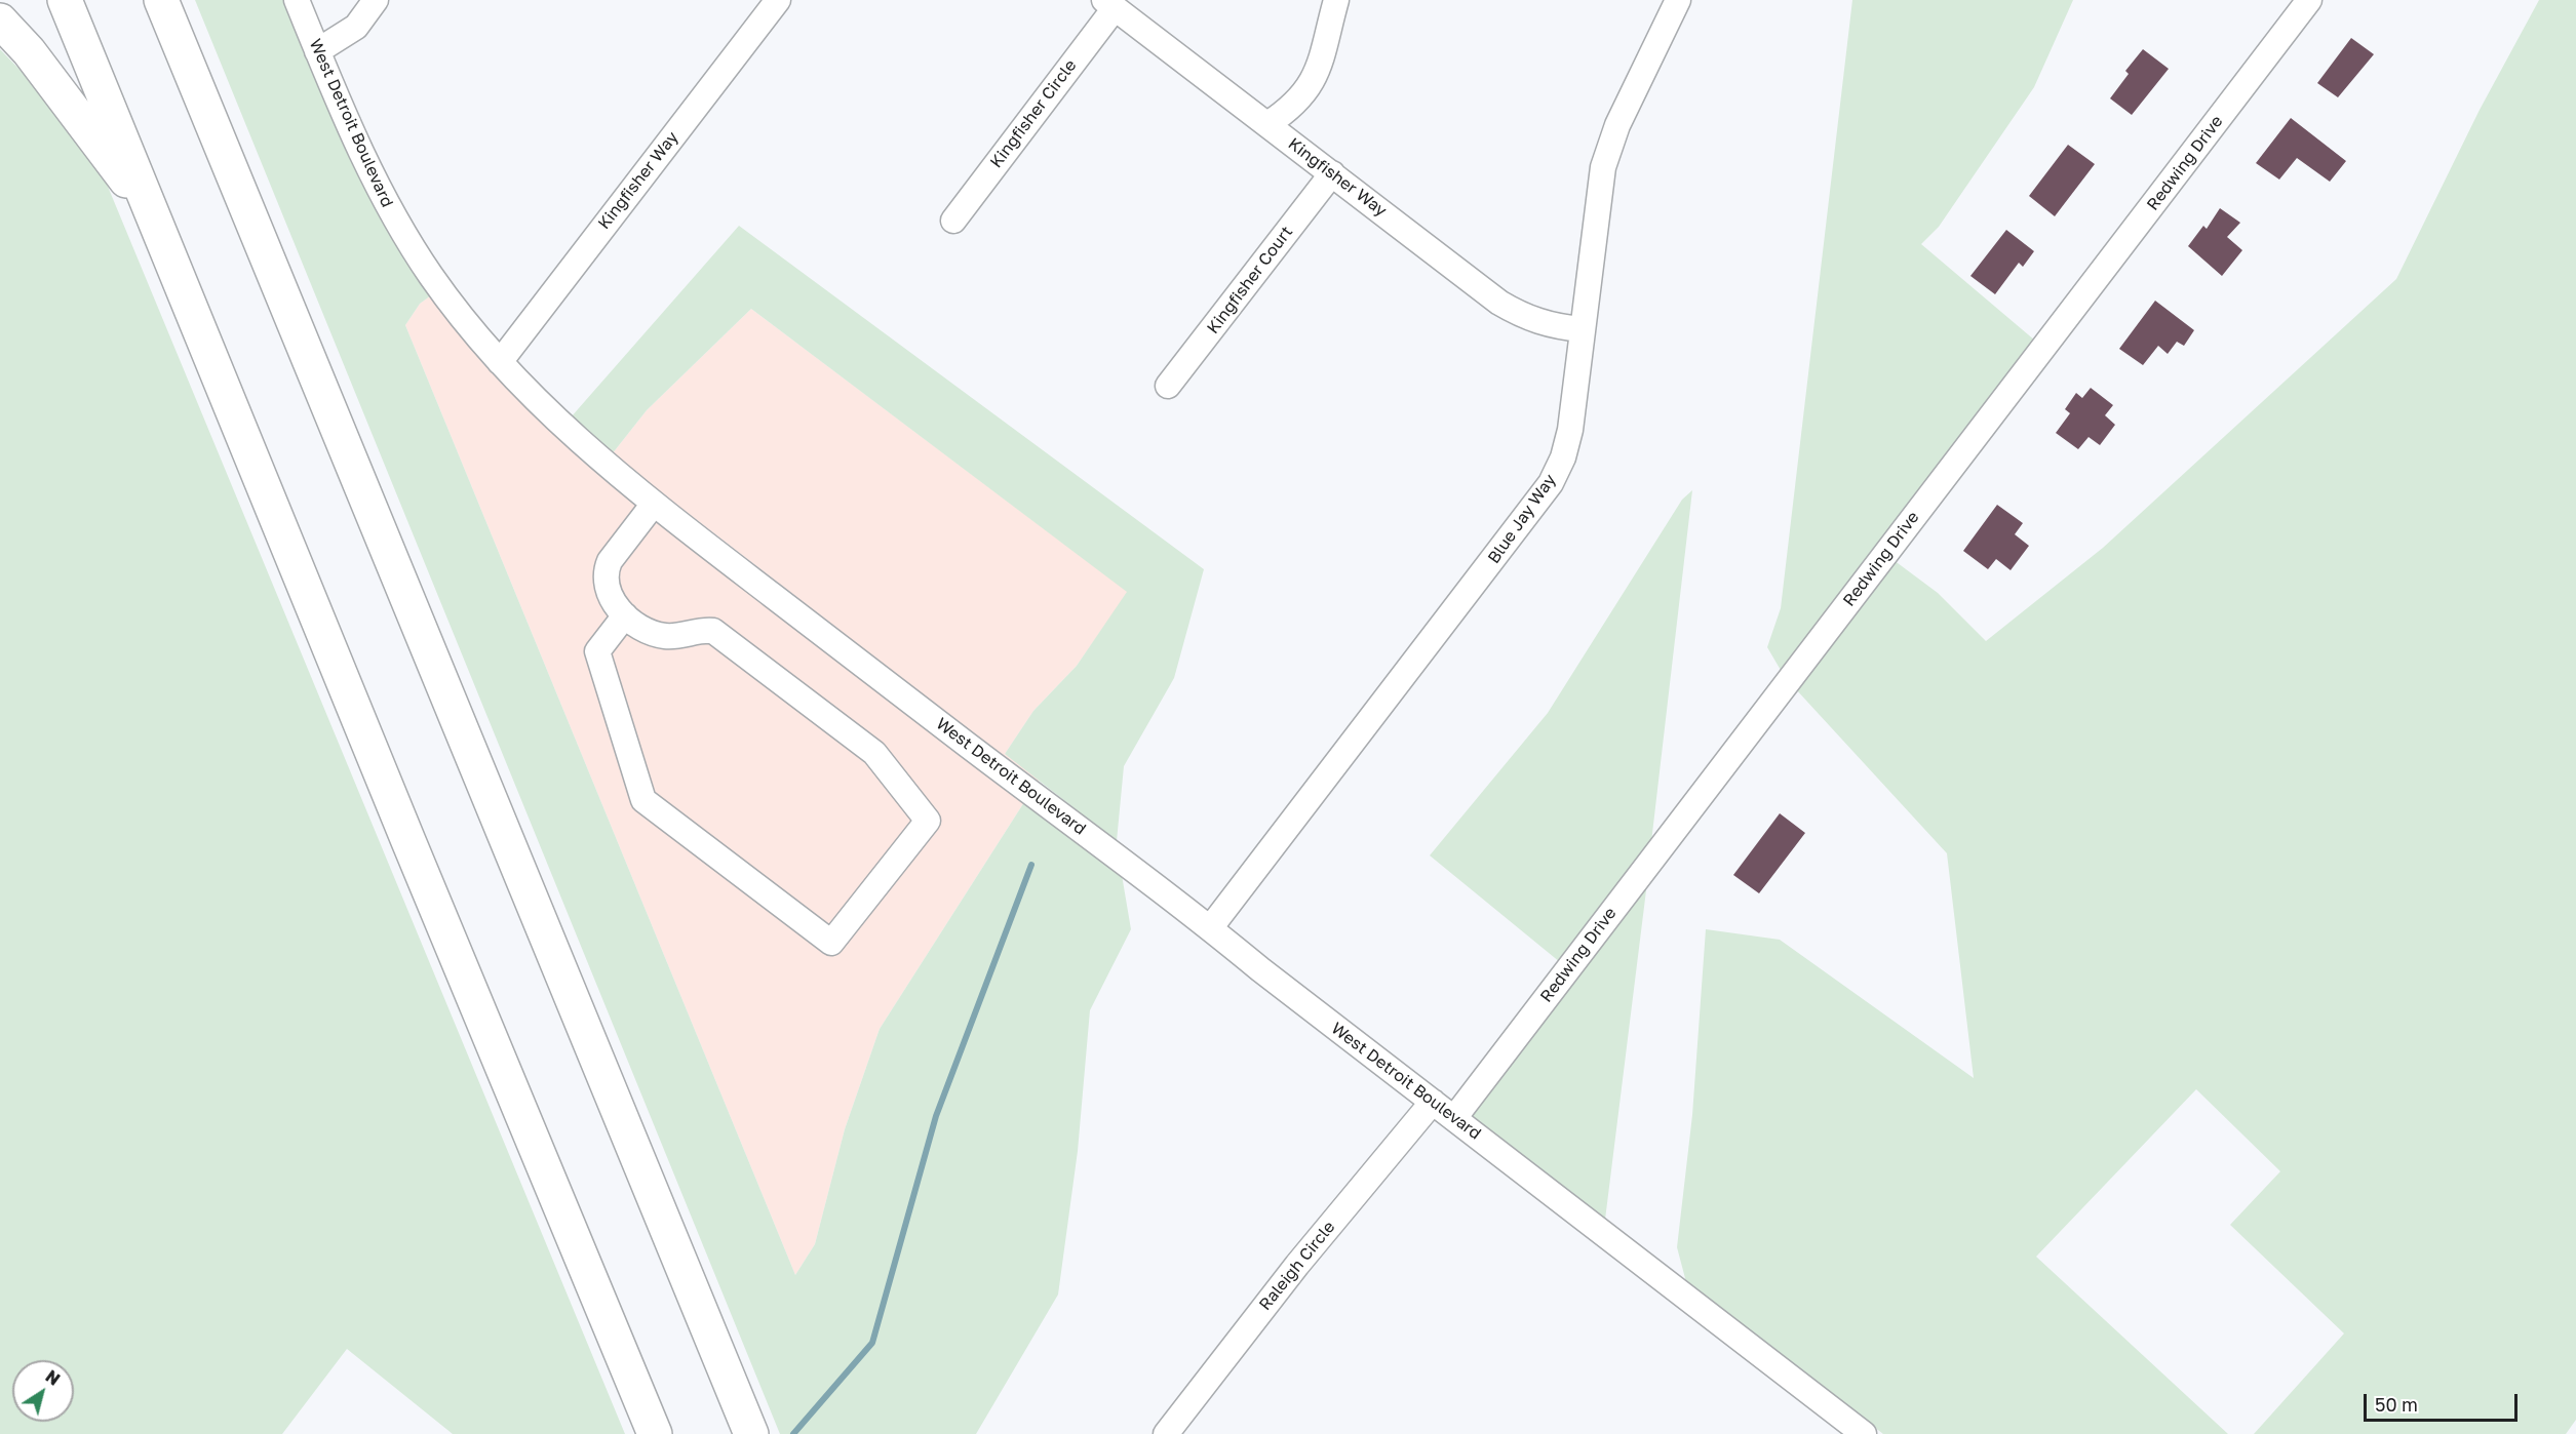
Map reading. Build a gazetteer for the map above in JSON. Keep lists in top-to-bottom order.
{
  "streets": {
    "street": [
      "Kingfisher Circle",
      "West Detroit Boulevard",
      "Redwing Drive",
      "Kingfisher Way",
      "Kingfisher Court",
      "Blue Jay Way",
      "Raleigh Circle"
    ]
  },
  "crossings": [
    ["Kingfisher Circle", "Kingfisher Way"],
    ["West Detroit Boulevard", "Redwing Drive"],
    ["West Detroit Boulevard", "Kingfisher Way"],
    ["West Detroit Boulevard", "Blue Jay Way"],
    ["West Detroit Boulevard", "Raleigh Circle"],
    ["Kingfisher Way", "Kingfisher Court"],
    ["Kingfisher Way", "Blue Jay Way"]
  ],
  "scale_bar": "50 m",
  "north": "top right"
}
